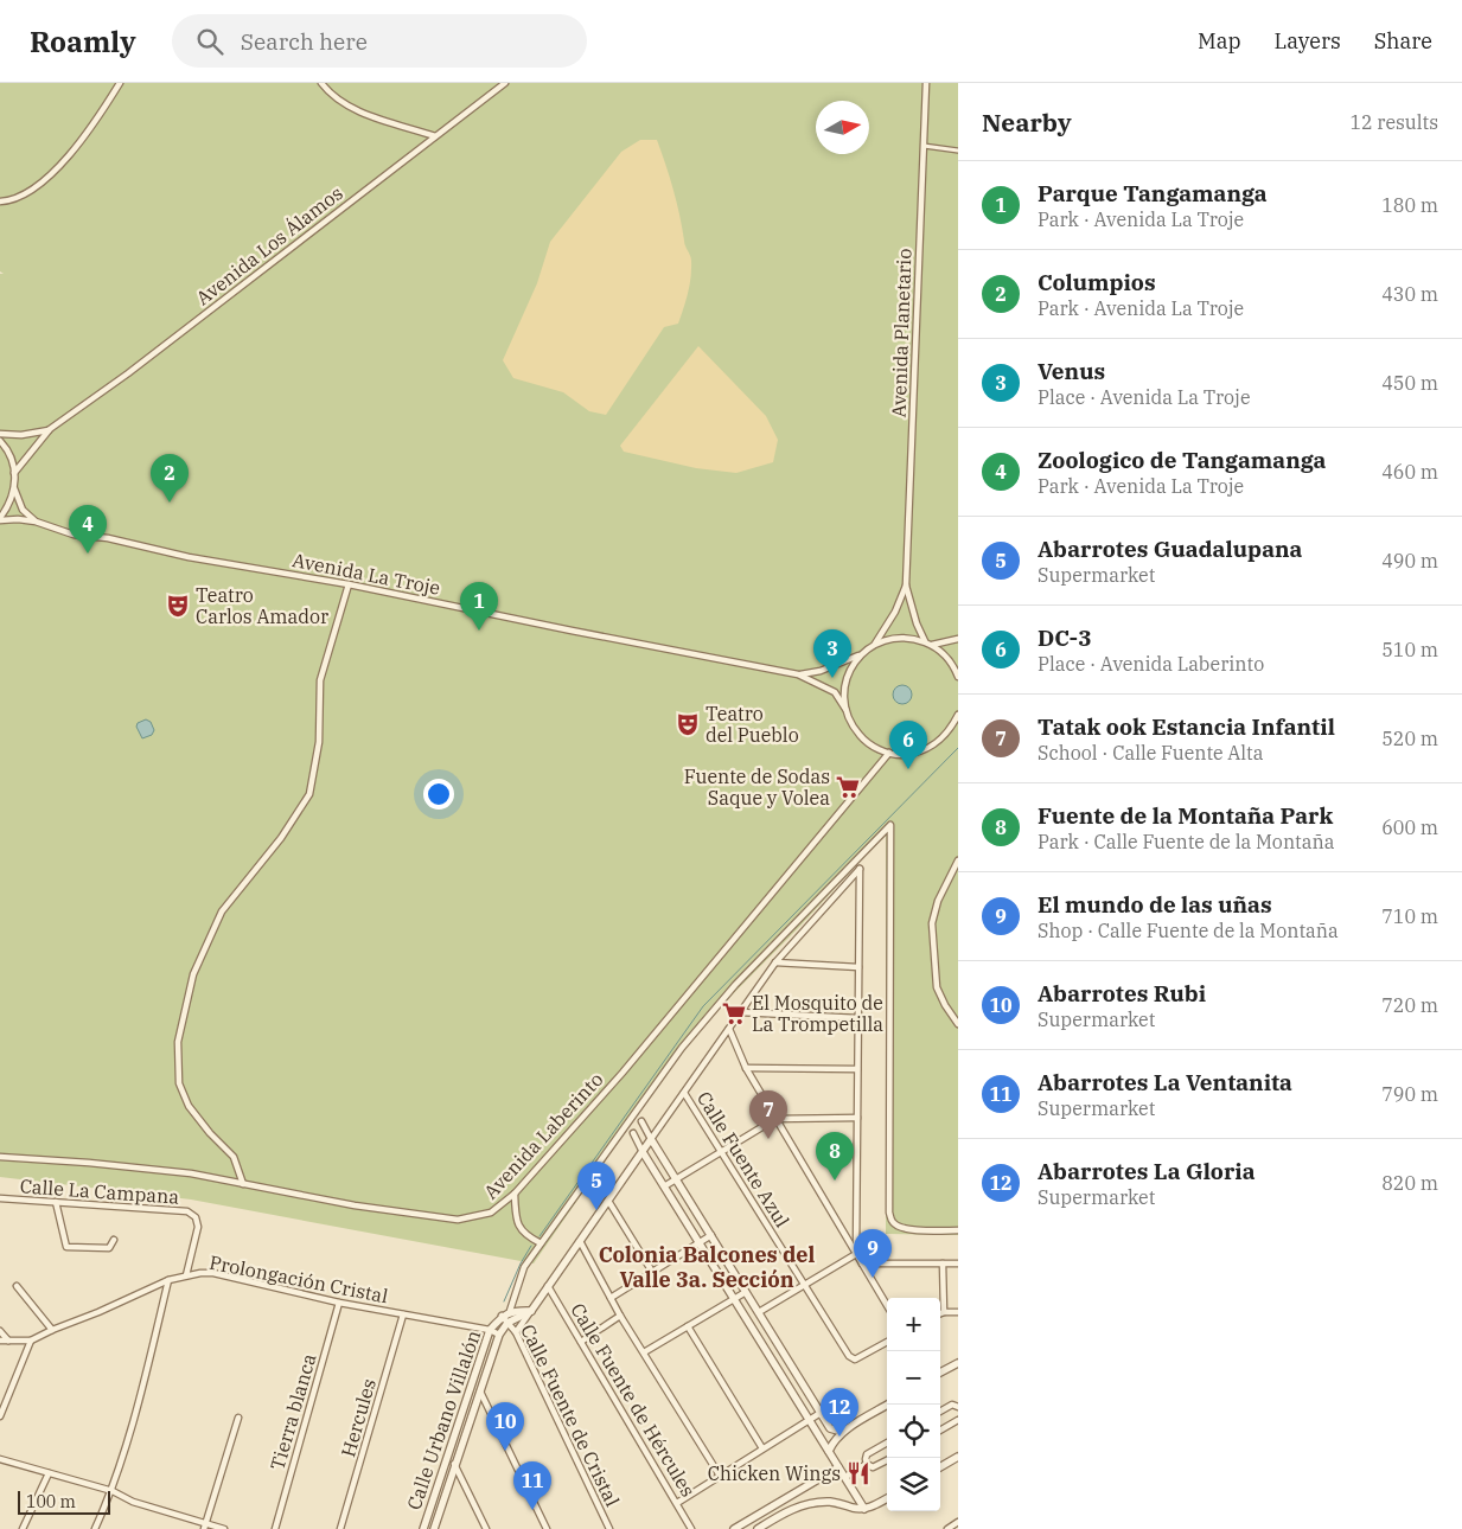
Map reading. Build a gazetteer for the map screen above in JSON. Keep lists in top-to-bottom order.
{
  "streets": {
    "street": [
      "Avenida Los Álamos",
      "Avenida Planetario",
      "Avenida La Troje",
      "Avenida Laberinto",
      "Calle Fuente Azul",
      "Calle La Campana",
      "Prolongación Cristal",
      "Calle Fuente de Hércules",
      "Tierra blanca",
      "Calle Fuente de Cristal",
      "Hercules",
      "Calle Urbano Villalón"
    ]
  },
  "crossings": [
    ["Avenida La Troje", "Avenida Laberinto"],
    ["Calle La Campana", "Prolongación Cristal"],
    ["Prolongación Cristal", "Tierra blanca"],
    ["Prolongación Cristal", "Hercules"],
    ["Prolongación Cristal", "Calle Urbano Villalón"],
    ["Calle Fuente de Cristal", "Calle Urbano Villalón"]
  ],
  "districts": ["Colonia Balcones del Valle 3a. Sección"],
  "places": {
    "theatre": ["Teatro Carlos Amador", "Teatro del Pueblo"],
    "supermarket": ["Fuente de Sodas Saque y Volea", "El Mosquito de La Trompetilla"],
    "restaurant": ["Chicken Wings"]
  },
  "scale_bar": "100 m",
  "north": "right",
  "page": {
    "header": "Roamly",
    "search": "Search here",
    "nav": ["Map", "Layers", "Share"],
    "heading": ["Nearby", "12 results"],
    "list": [
      {
        "mark": "1",
        "name": "Parque Tangamanga",
        "note": "Park · Avenida La Troje",
        "value": "180 m"
      },
      {
        "mark": "2",
        "name": "Columpios",
        "note": "Park · Avenida La Troje",
        "value": "430 m"
      },
      {
        "mark": "3",
        "name": "Venus",
        "note": "Place · Avenida La Troje",
        "value": "450 m"
      },
      {
        "mark": "4",
        "name": "Zoologico de Tangamanga",
        "note": "Park · Avenida La Troje",
        "value": "460 m"
      },
      {
        "mark": "5",
        "name": "Abarrotes Guadalupana",
        "note": "Supermarket",
        "value": "490 m"
      },
      {
        "mark": "6",
        "name": "DC-3",
        "note": "Place · Avenida Laberinto",
        "value": "510 m"
      },
      {
        "mark": "7",
        "name": "Tatak ook Estancia Infantil",
        "note": "School · Calle Fuente Alta",
        "value": "520 m"
      },
      {
        "mark": "8",
        "name": "Fuente de la Montaña Park",
        "note": "Park · Calle Fuente de la Montaña",
        "value": "600 m"
      },
      {
        "mark": "9",
        "name": "El mundo de las uñas",
        "note": "Shop · Calle Fuente de la Montaña",
        "value": "710 m"
      },
      {
        "mark": "10",
        "name": "Abarrotes Rubi",
        "note": "Supermarket",
        "value": "720 m"
      },
      {
        "mark": "11",
        "name": "Abarrotes La Ventanita",
        "note": "Supermarket",
        "value": "790 m"
      },
      {
        "mark": "12",
        "name": "Abarrotes La Gloria",
        "note": "Supermarket",
        "value": "820 m"
      }
    ],
    "pins": [
      "2",
      "4",
      "1",
      "3",
      "6",
      "7",
      "8",
      "5",
      "9",
      "12",
      "10",
      "11"
    ],
    "map_buttons": ["+", "−"],
    "scale": "100 m"
  }
}
